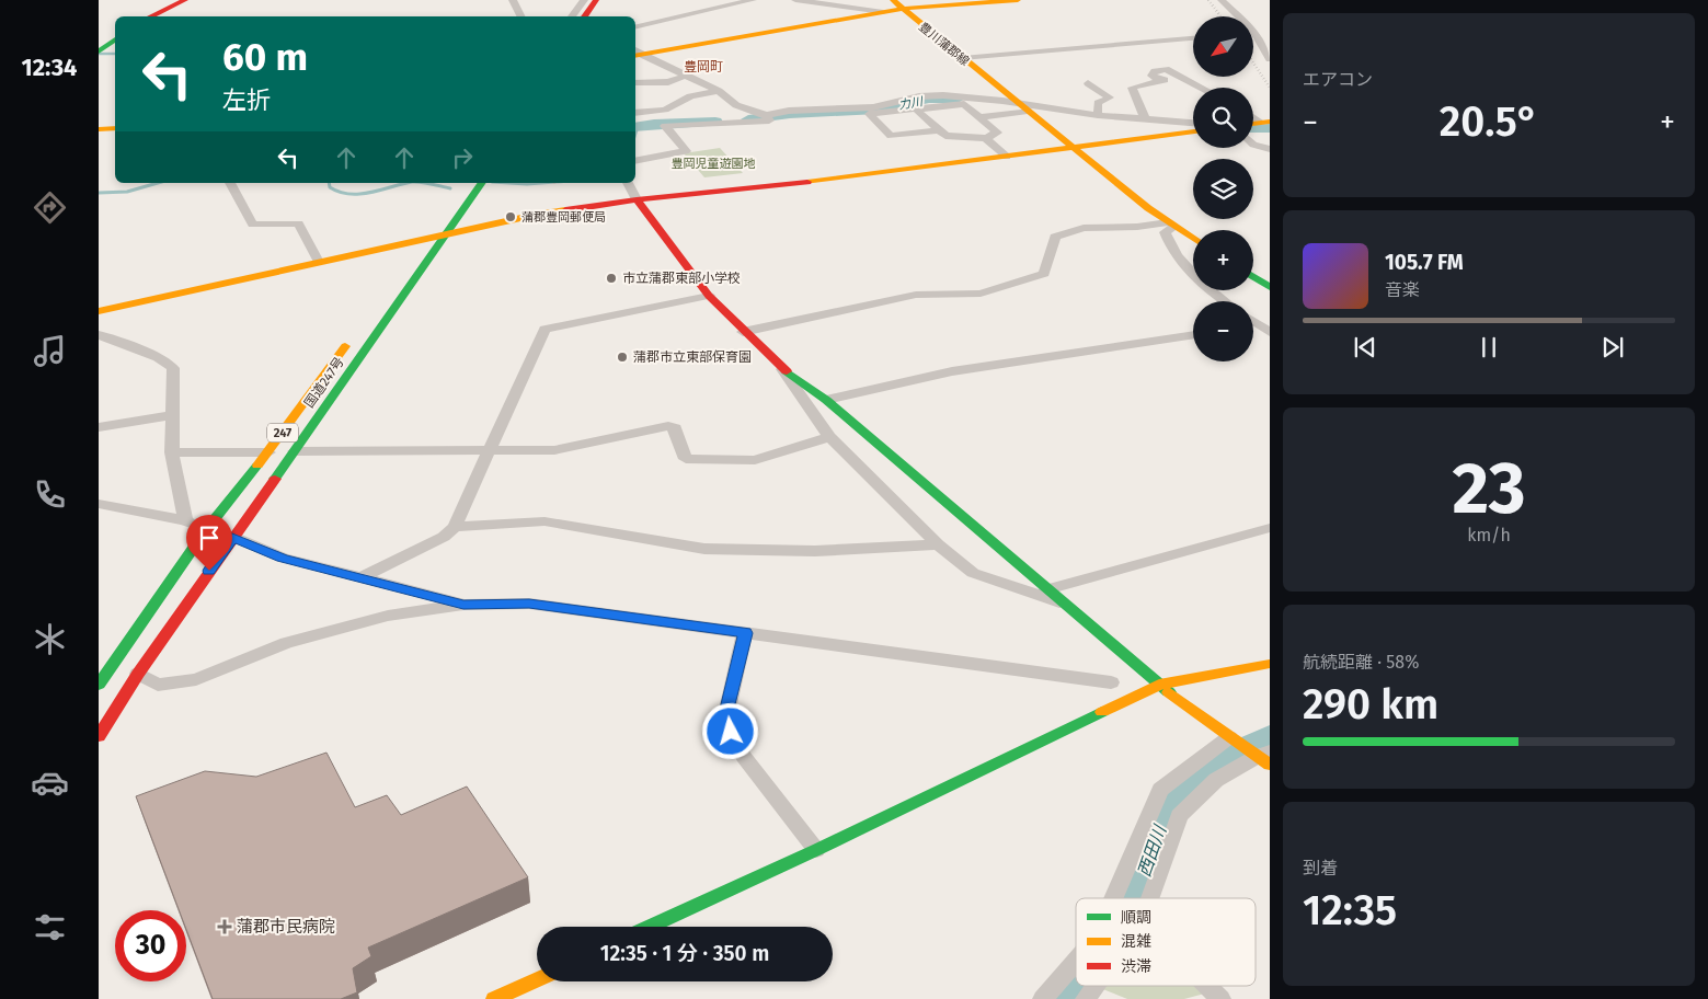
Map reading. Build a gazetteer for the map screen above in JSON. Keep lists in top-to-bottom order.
{
  "streets": {
    "main road": ["豊川蒲郡線", "国道247号", "247"]
  },
  "districts": ["豊岡町"],
  "water": ["力川", "西田川"],
  "parks": ["豊岡児童遊園地"],
  "places": {
    "other": ["蒲郡豊岡郵便局", "市立蒲郡東部小学校", "蒲郡市立東部保育園"],
    "health": ["蒲郡市民病院"]
  },
  "legend": ["順調", "混雑", "渋滞"],
  "north": "bottom left",
  "page": {
    "tabs": "12:34",
    "tile": [
      "エアコン",
      ["23", "km/h"],
      ["航続距離 · 58%", "290 km"],
      ["到着", "12:35"]
    ],
    "map_buttons": ["+", "−"],
    "turn": ["60 m", "左折"],
    "heat": ["−", "20.5°", "+"],
    "song": ["105.7 FM", "音楽"],
    "limit": "30",
    "trip": "12:35 · 1 分 · 350 m"
  }
}
